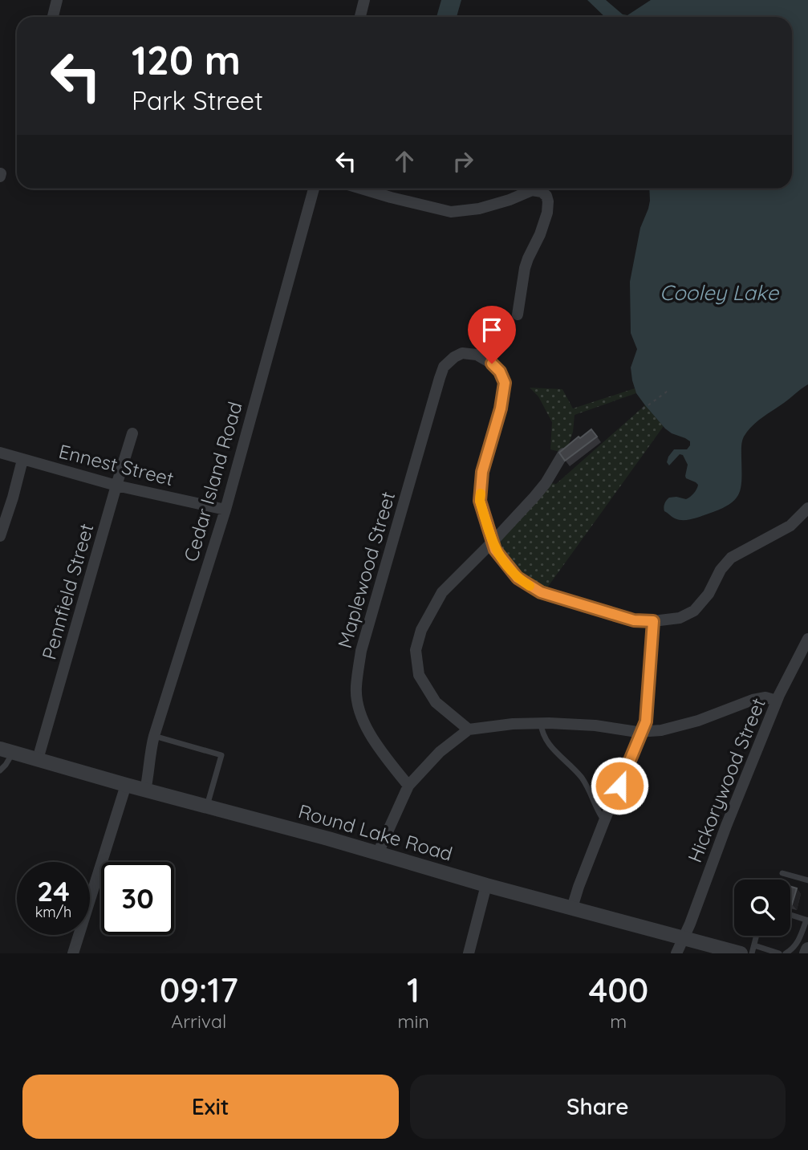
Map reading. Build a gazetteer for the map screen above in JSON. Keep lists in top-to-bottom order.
{
  "streets": {
    "street": [
      "Ennest Street",
      "Cedar Island Road",
      "Maplewood Street",
      "Pennfield Street",
      "Hickorywood Street",
      "Round Lake Road"
    ]
  },
  "crossings": [
    ["Ennest Street", "Cedar Island Road"],
    ["Ennest Street", "Pennfield Street"],
    ["Cedar Island Road", "Round Lake Road"],
    ["Pennfield Street", "Round Lake Road"],
    ["Hickorywood Street", "Round Lake Road"]
  ],
  "water": ["Cooley Lake"],
  "page": {
    "turn": ["120 m", "Park Street"],
    "speed": "24 km/h",
    "limit": "30",
    "eta": [
      "09:17",
      "Arrival",
      "1",
      "min",
      "400",
      "m"
    ],
    "buttons": ["Exit", "Share"]
  }
}
